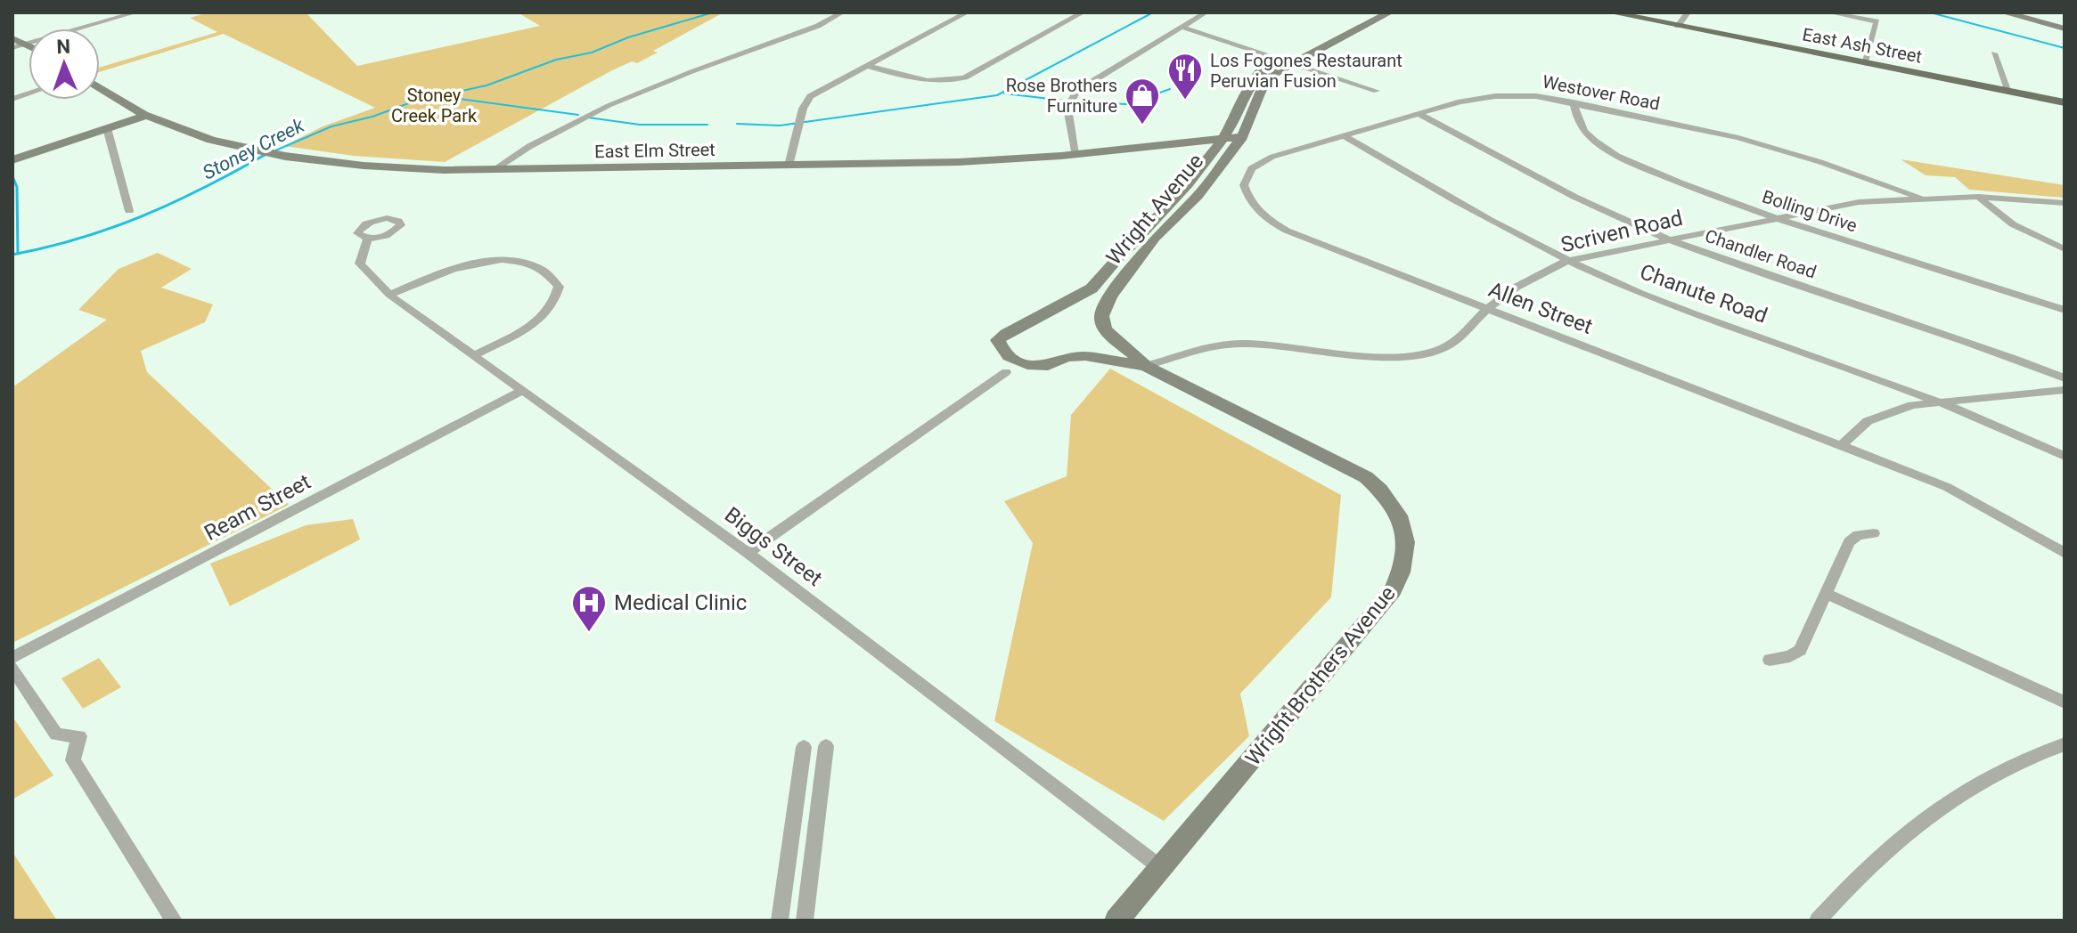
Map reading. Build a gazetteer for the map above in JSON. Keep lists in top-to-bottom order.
{
  "streets": {
    "main road": ["East Ash Street"],
    "street": [
      "Westover Road",
      "East Elm Street",
      "Wright Avenue",
      "Bolling Drive",
      "Scriven Road",
      "Chandler Road",
      "Chanute Road",
      "Allen Street",
      "Ream Street",
      "Biggs Street",
      "Wright Brothers Avenue"
    ]
  },
  "crossings": [
    ["Westover Road", "Bolling Drive"],
    ["Westover Road", "Scriven Road"],
    ["Westover Road", "Chandler Road"],
    ["Westover Road", "Chanute Road"],
    ["Westover Road", "Allen Street"],
    ["East Elm Street", "Wright Avenue"],
    ["Wright Avenue", "Scriven Road"],
    ["Wright Avenue", "Wright Brothers Avenue"],
    ["Bolling Drive", "Scriven Road"],
    ["Scriven Road", "Chandler Road"],
    ["Scriven Road", "Chanute Road"],
    ["Scriven Road", "Allen Street"],
    ["Scriven Road", "Wright Brothers Avenue"],
    ["Ream Street", "Biggs Street"],
    ["Biggs Street", "Wright Brothers Avenue"]
  ],
  "water": ["Stoney Creek"],
  "parks": ["Stoney Creek Park"],
  "places": {
    "restaurant": ["Los Fogones Restaurant Peruvian Fusion"],
    "shop": ["Rose Brothers Furniture"],
    "hospital": ["Medical Clinic"]
  },
  "north": "top"
}
